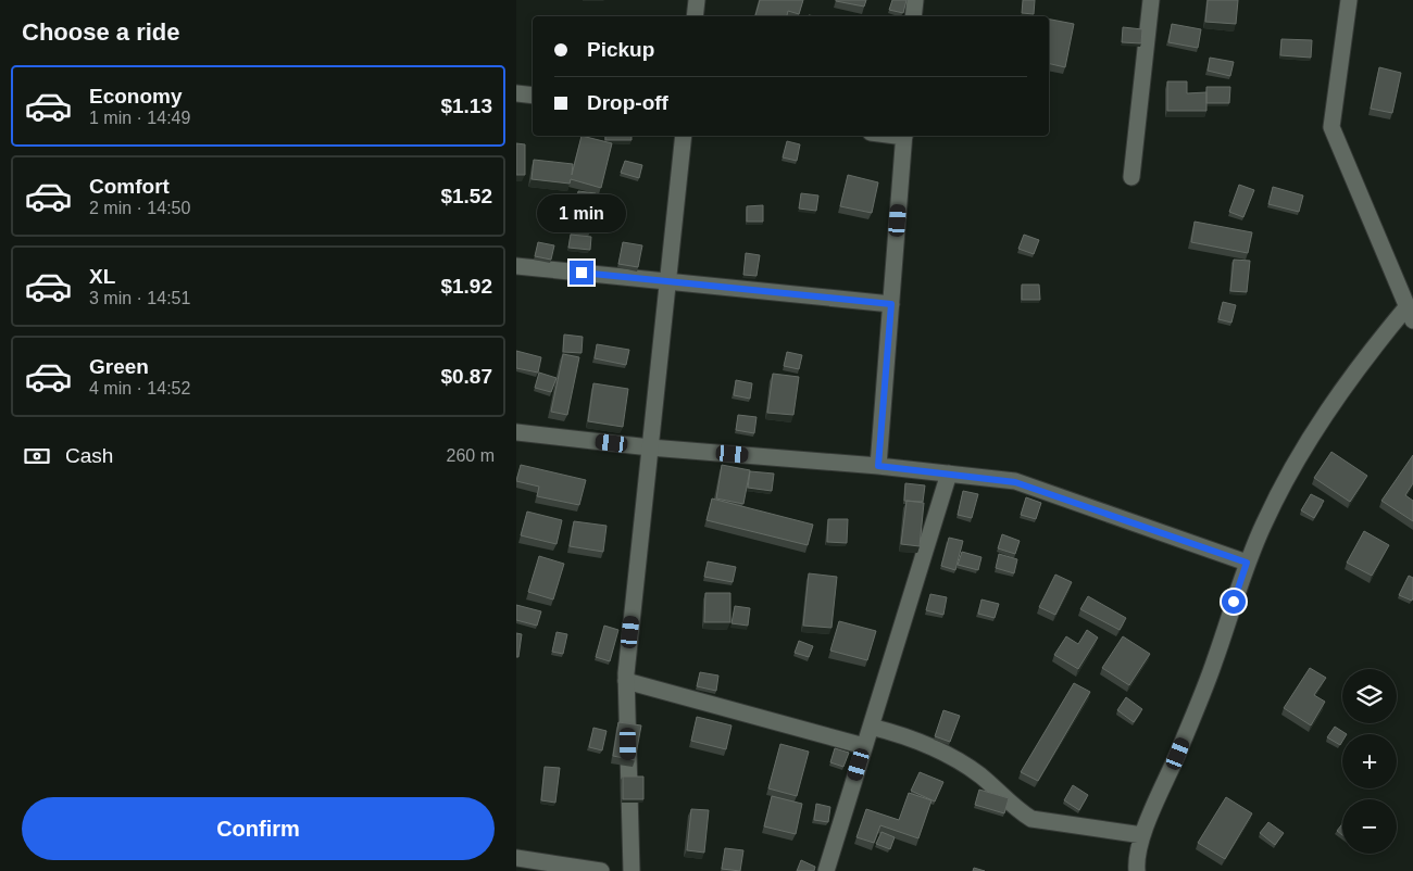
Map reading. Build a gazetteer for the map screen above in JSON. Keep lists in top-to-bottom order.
{
  "page": {
    "heading": "Choose a ride",
    "banner": ["Pickup", "Drop-off"],
    "list": [
      {
        "name": "Economy",
        "note": "1 min · 14:49",
        "value": "$1.13"
      },
      {
        "name": "Comfort",
        "note": "2 min · 14:50",
        "value": "$1.52"
      },
      {
        "name": "XL",
        "note": "3 min · 14:51",
        "value": "$1.92"
      },
      {
        "name": "Green",
        "note": "4 min · 14:52",
        "value": "$0.87"
      }
    ],
    "bubble": "1 min",
    "pay": ["Cash", "260 m"],
    "map_buttons": ["+", "−"],
    "buttons": "Confirm"
  }
}
